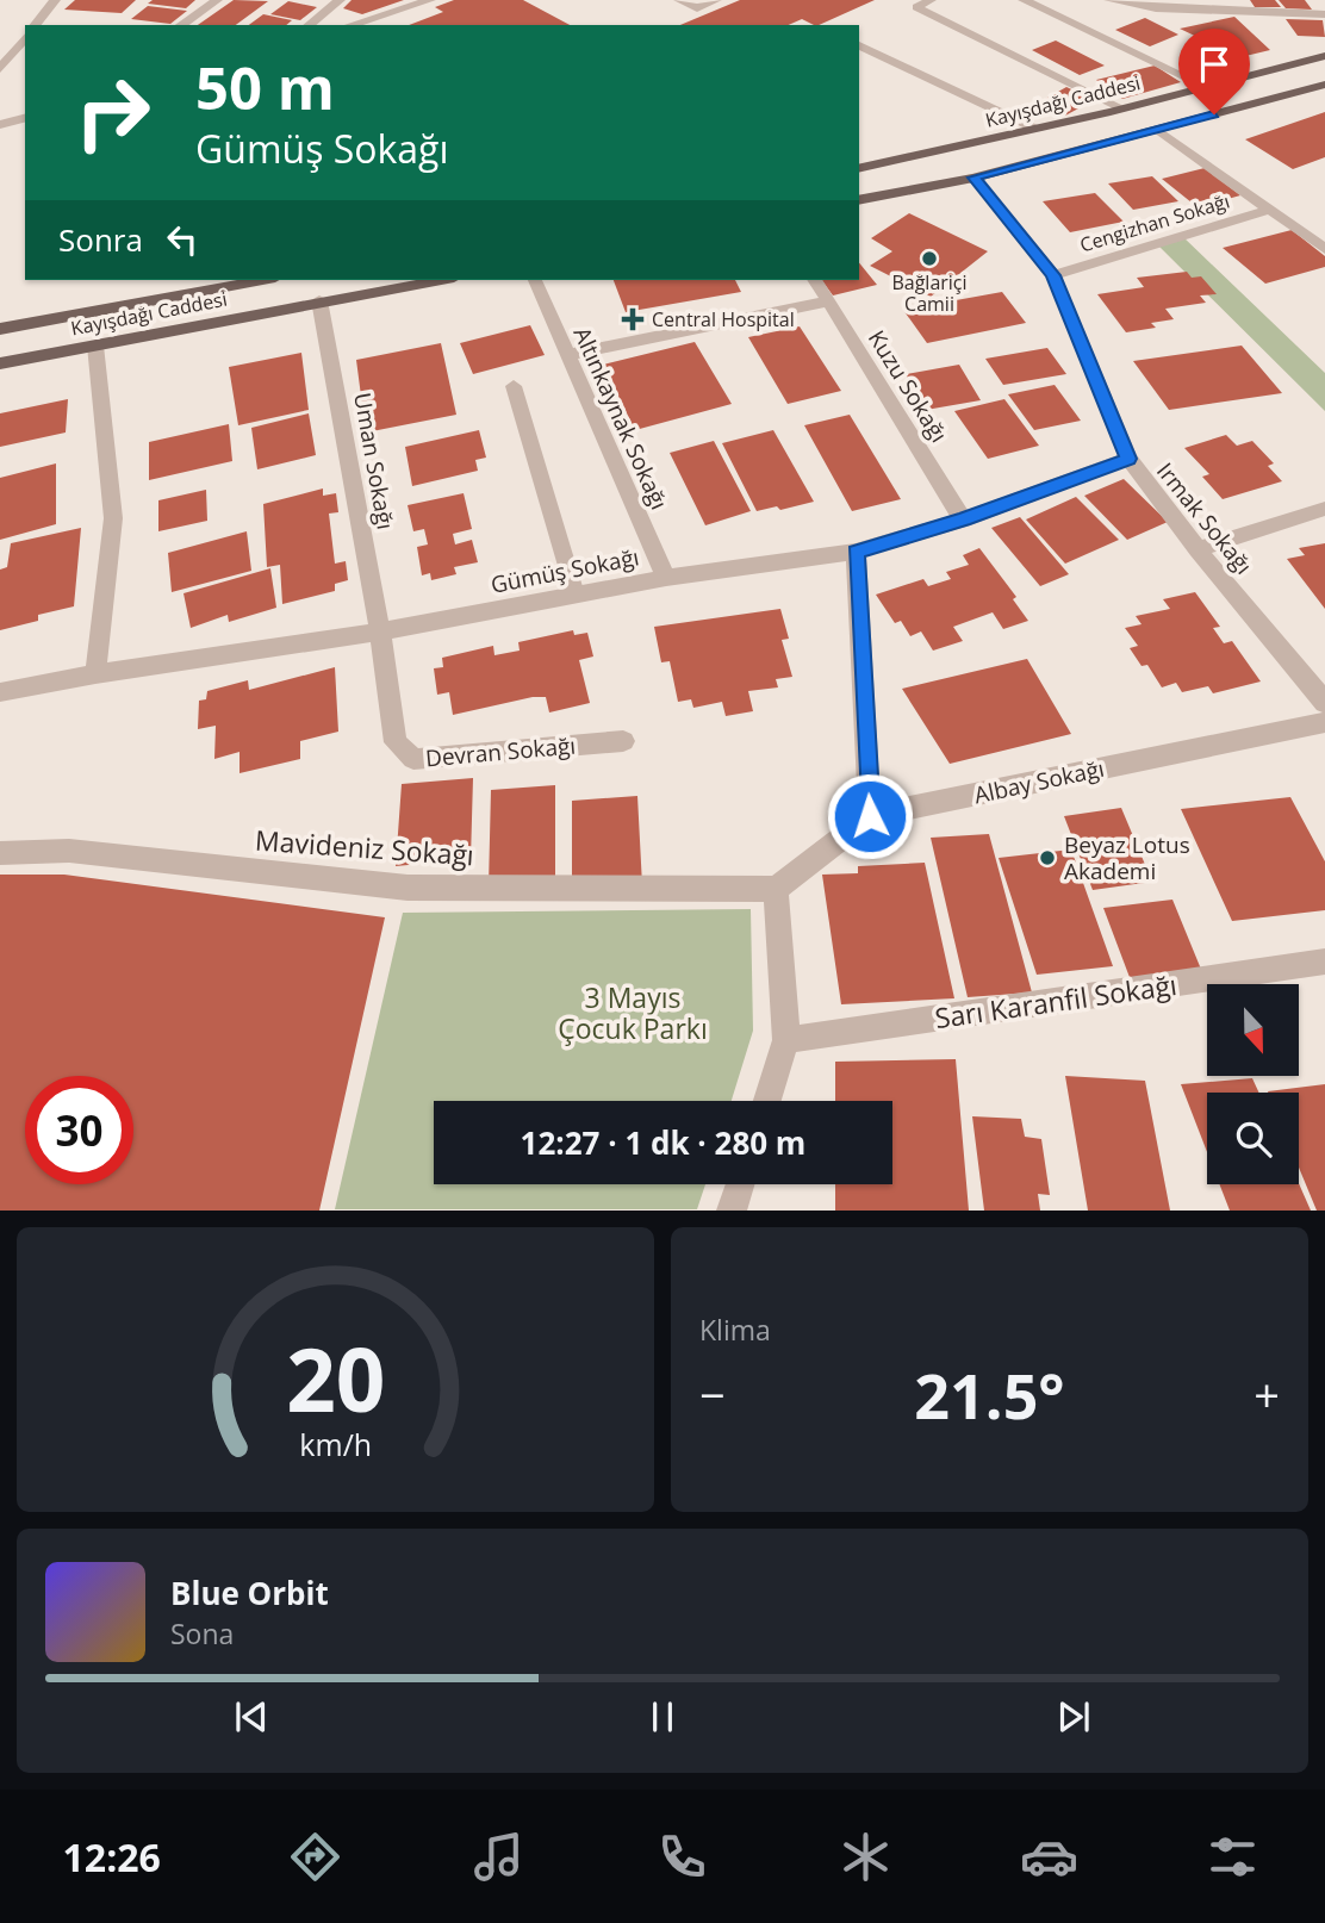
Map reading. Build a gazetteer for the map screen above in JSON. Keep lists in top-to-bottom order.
{
  "streets": {
    "main road": ["Kayışdağı Caddesi"],
    "street": [
      "Cengizhan Sokağı",
      "Kuzu Sokağı",
      "Altınkaynak Sokağı",
      "Uman Sokağı",
      "Irmak Sokağı",
      "Gümüş Sokağı",
      "Devran Sokağı",
      "Albay Sokağı",
      "Mavideniz Sokağı",
      "Sarı Karanfil Sokağı"
    ]
  },
  "crossings": [
    ["Kayışdağı Caddesi", "Uman Sokağı"],
    ["Cengizhan Sokağı", "Irmak Sokağı"],
    ["Kuzu Sokağı", "Gümüş Sokağı"],
    ["Altınkaynak Sokağı", "Gümüş Sokağı"],
    ["Uman Sokağı", "Gümüş Sokağı"],
    ["Uman Sokağı", "Devran Sokağı"],
    ["Irmak Sokağı", "Gümüş Sokağı"],
    ["Gümüş Sokağı", "Devran Sokağı"],
    ["Albay Sokağı", "Mavideniz Sokağı"]
  ],
  "parks": ["3 Mayıs Çocuk Parkı"],
  "places": {
    "other": ["Bağlariçi Camii", "Beyaz Lotus Akademi"],
    "health": ["Central Hospital"]
  },
  "north": "bottom",
  "page": {
    "turn": ["50 m", "Gümüş Sokağı"],
    "then": "Sonra",
    "limit": "30",
    "trip": "12:27 · 1 dk · 280 m",
    "tile": "Klima",
    "heat": ["−", "21.5°", "+"],
    "song": ["Blue Orbit", "Sona"],
    "tabs": "12:26",
    "gauge": ["20", "km/h"]
  }
}
